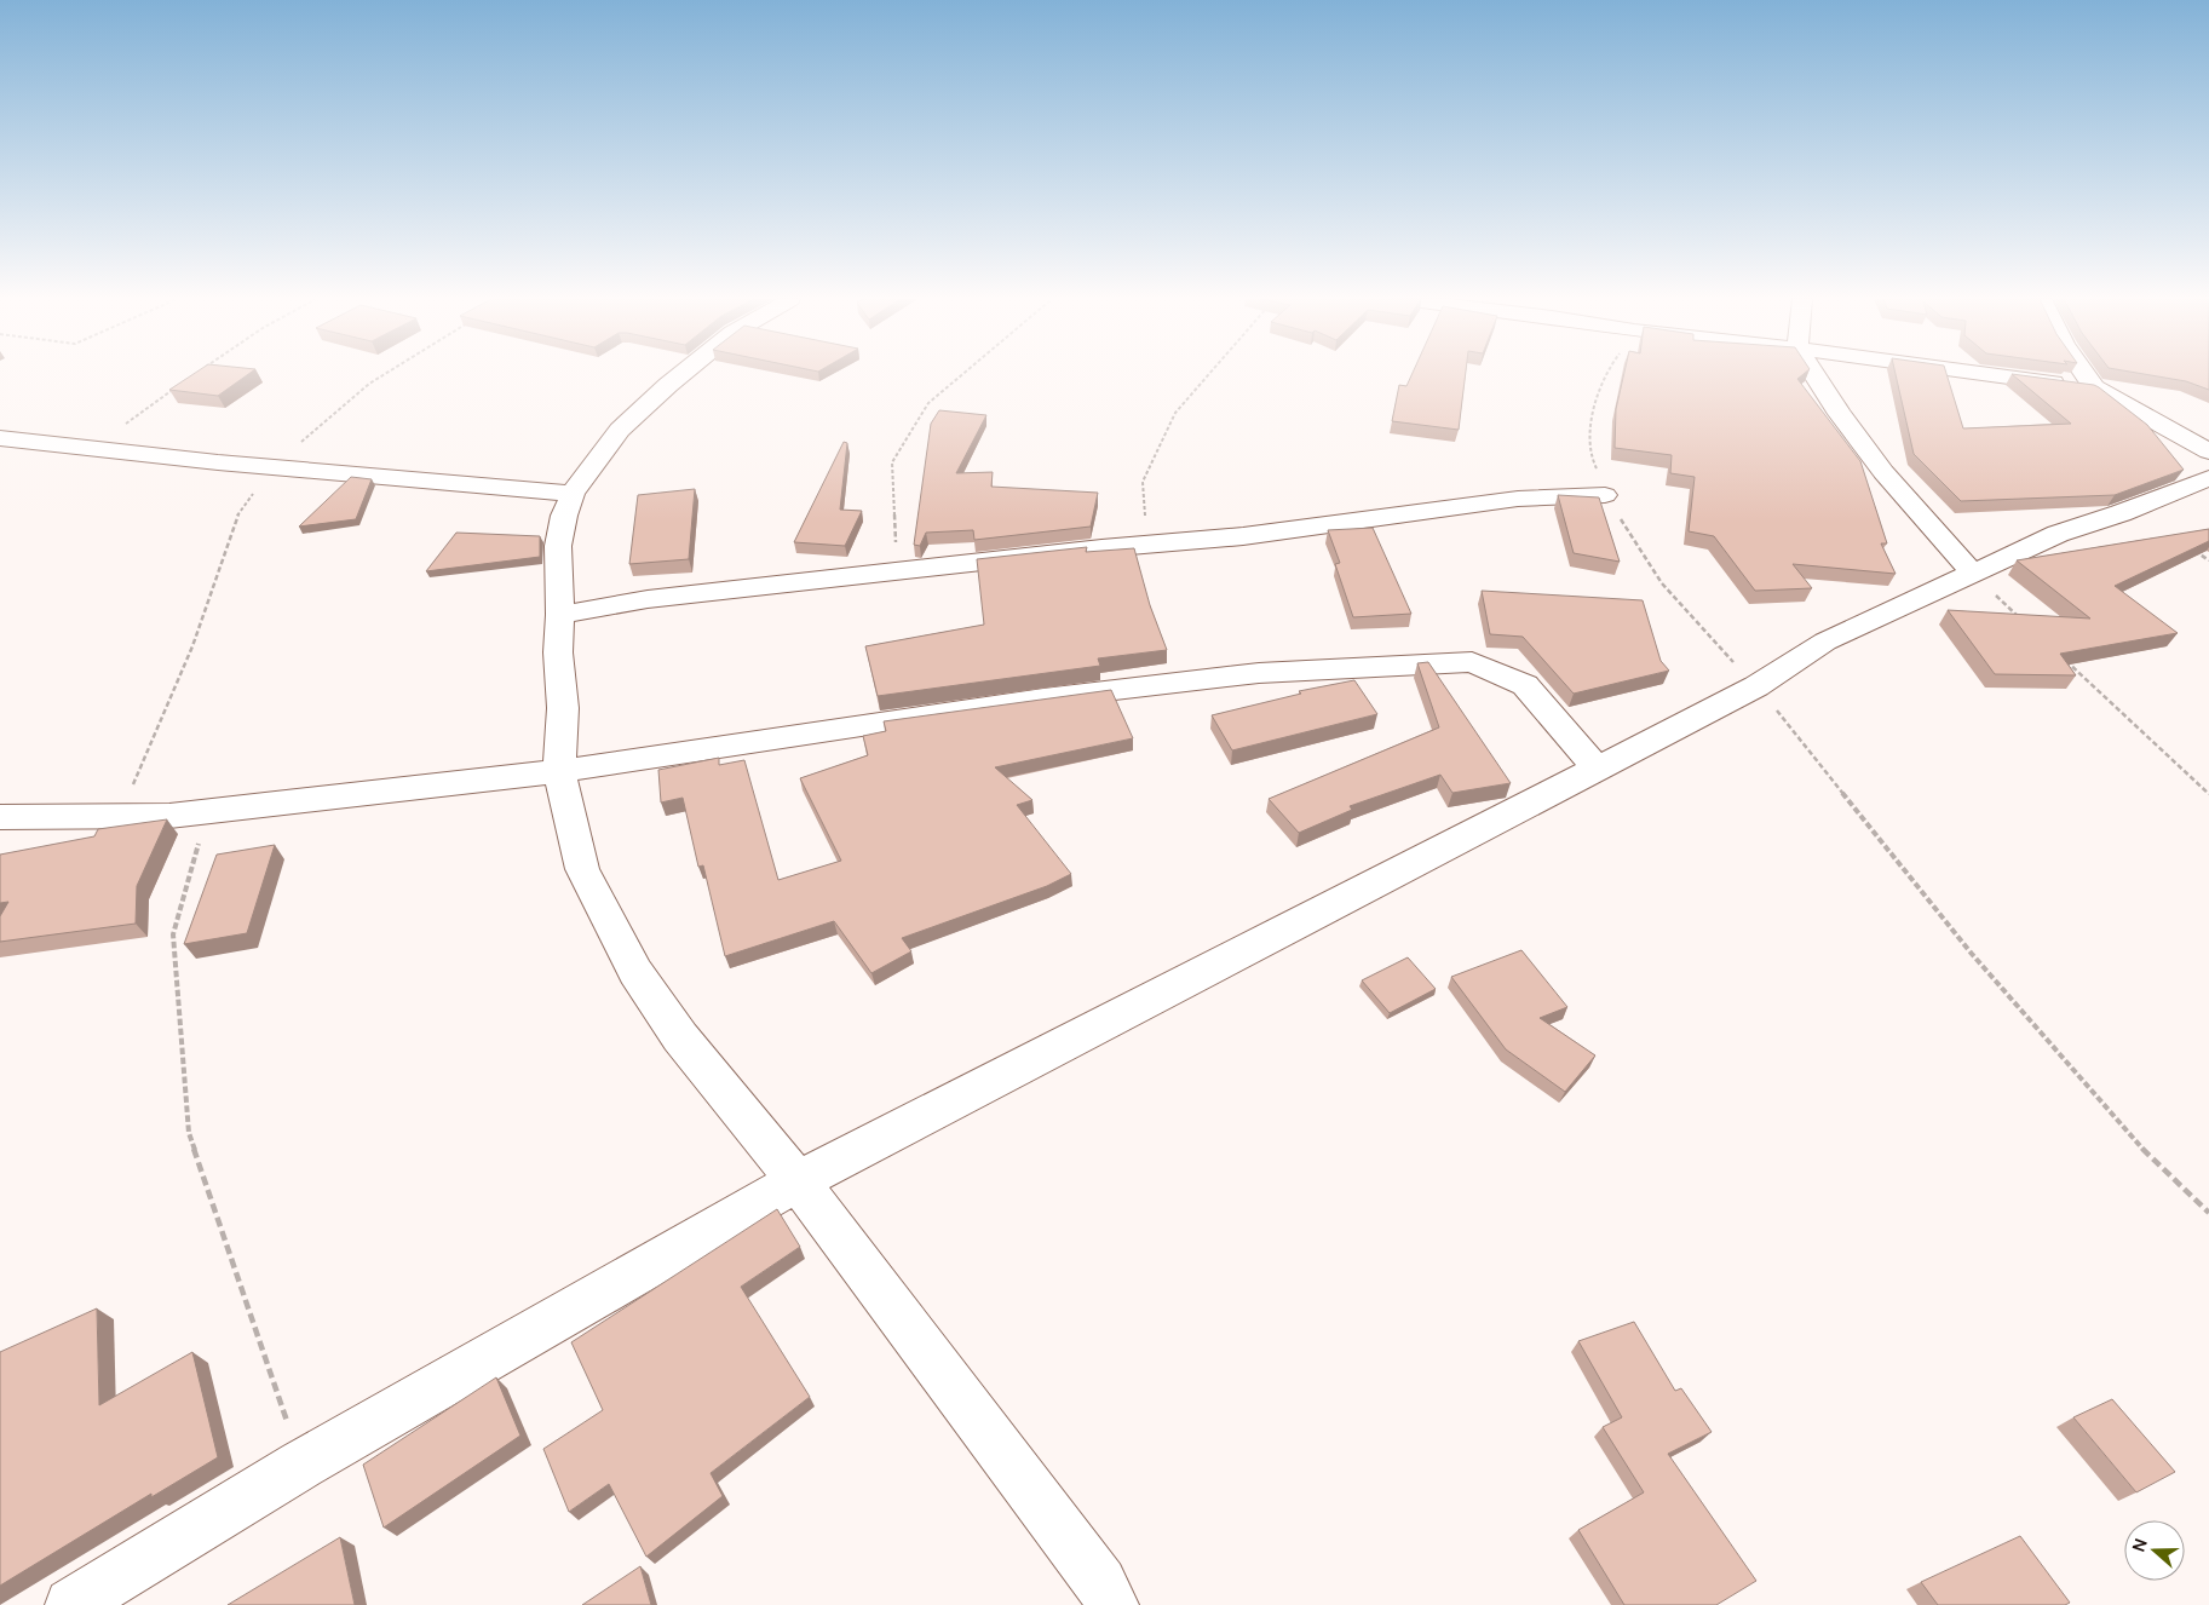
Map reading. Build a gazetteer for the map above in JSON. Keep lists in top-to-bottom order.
{
  "north": "left"
}
